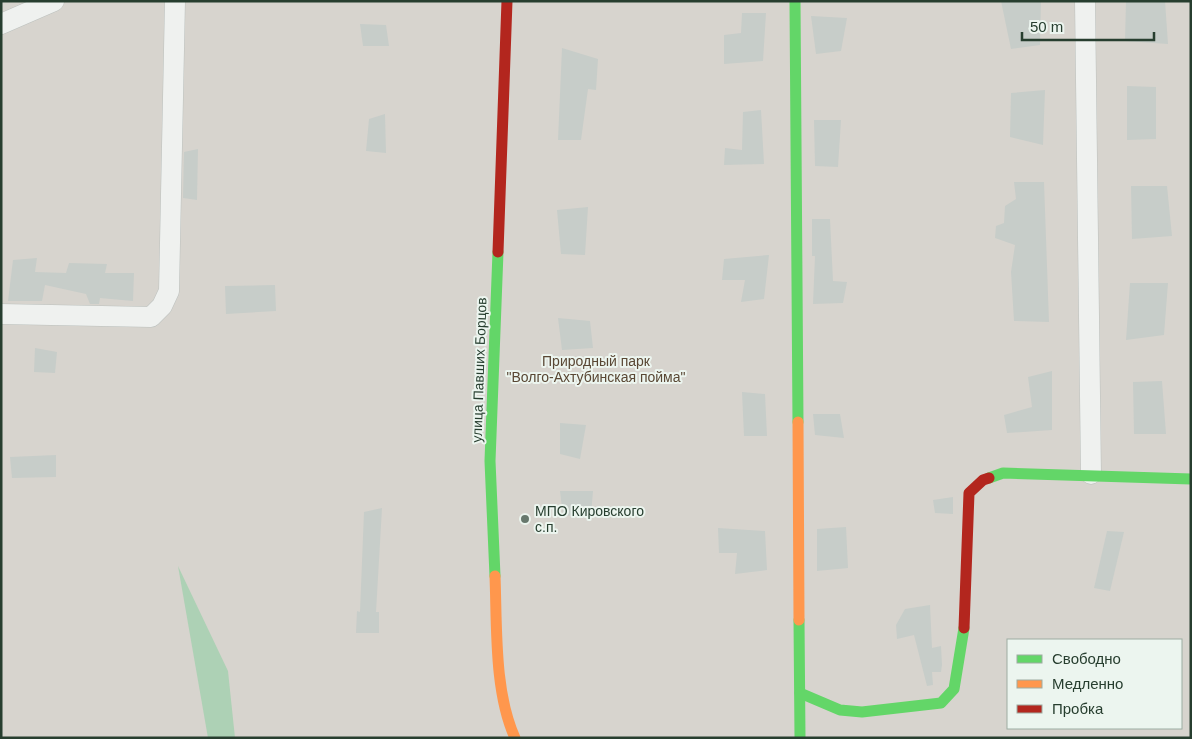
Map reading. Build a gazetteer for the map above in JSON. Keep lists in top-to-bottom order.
{
  "streets": {
    "street": ["улица Павших Борцов"]
  },
  "parks": ["Природный парк \"Волго-Ахтубинская пойма\""],
  "places": ["МПО Кировского с.п."],
  "legend": ["Свободно", "Медленно", "Пробка"],
  "scale_bar": "50 m"
}
